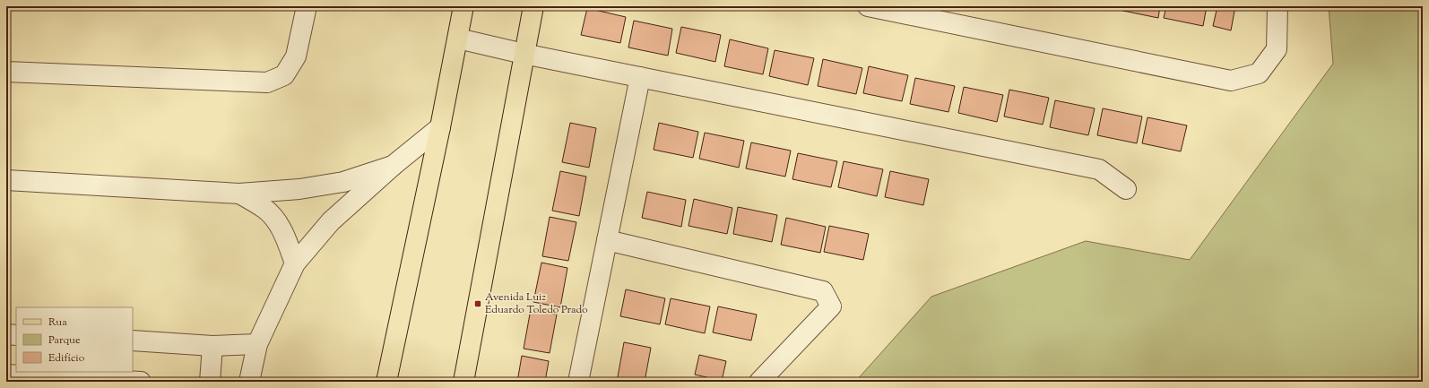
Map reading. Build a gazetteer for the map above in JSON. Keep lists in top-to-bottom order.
{
  "places": {
    "transit": ["Avenida Luiz Eduardo Toledo Prado"]
  },
  "legend": ["Rua", "Parque", "Edifício"]
}
